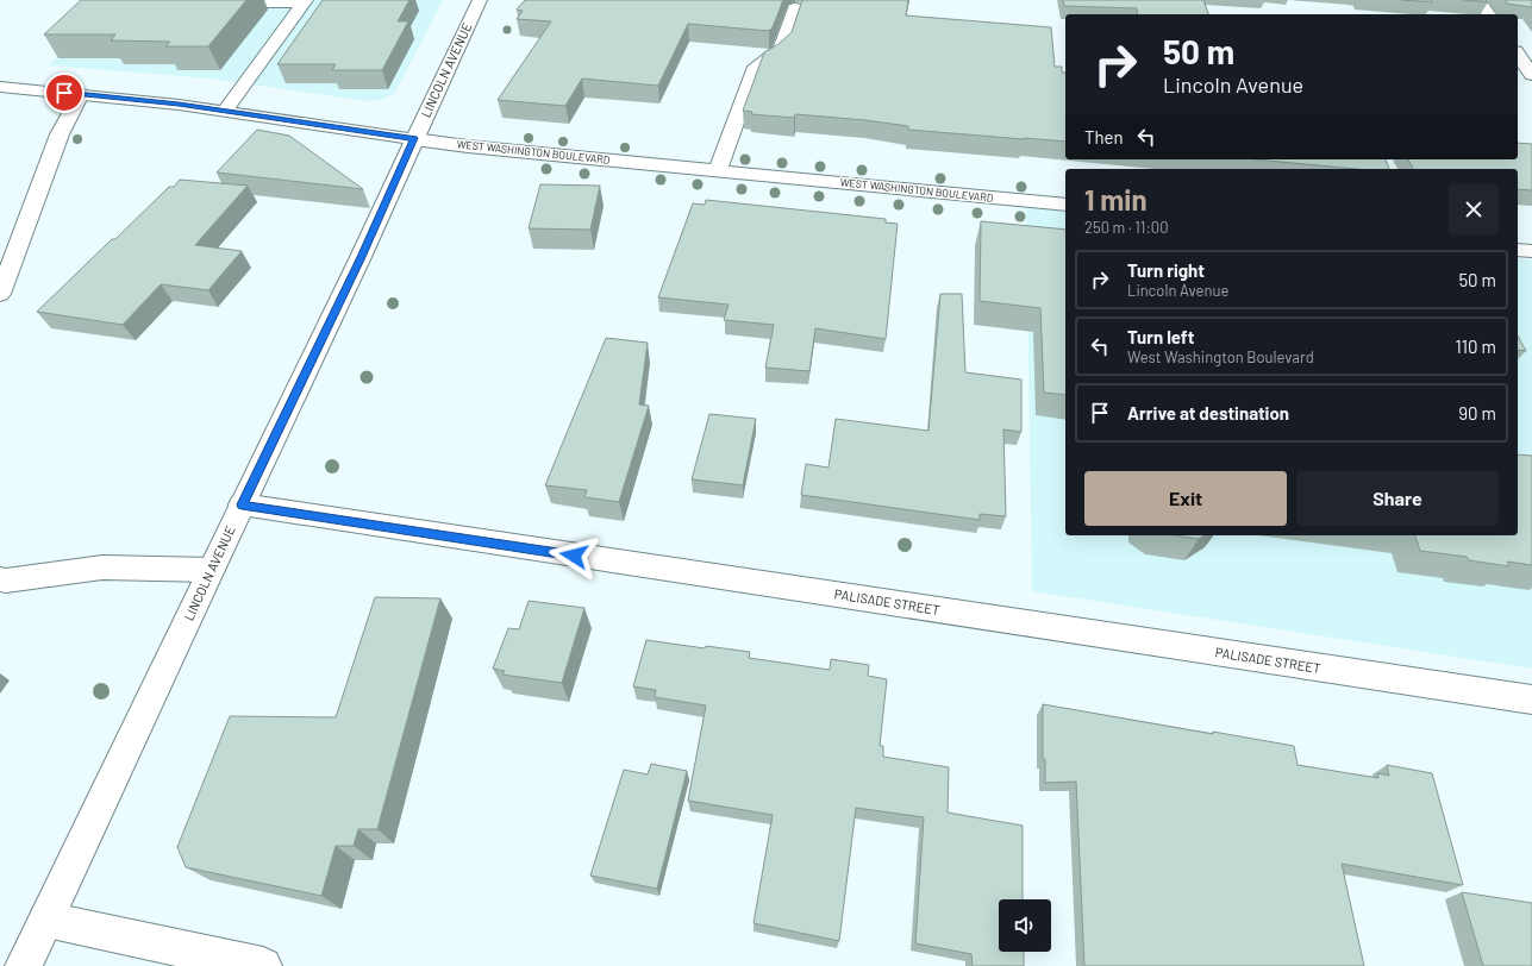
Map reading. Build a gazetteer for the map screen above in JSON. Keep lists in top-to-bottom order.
{
  "streets": {
    "street": ["LINCOLN AVENUE", "WEST WASHINGTON BOULEVARD", "PALISADE STREET"]
  },
  "crossings": [
    ["LINCOLN AVENUE", "WEST WASHINGTON BOULEVARD"],
    ["LINCOLN AVENUE", "PALISADE STREET"]
  ],
  "page": {
    "turn": ["50 m", "Lincoln Avenue"],
    "then": "Then",
    "heading": ["1 min", "250 m · 11:00"],
    "list": [
      {
        "name": "Turn right",
        "note": "Lincoln Avenue",
        "value": "50 m"
      },
      {
        "name": "Turn left",
        "note": "West Washington Boulevard",
        "value": "110 m"
      },
      {
        "name": "Arrive at destination",
        "value": "90 m"
      }
    ],
    "buttons": ["Exit", "Share"]
  }
}
